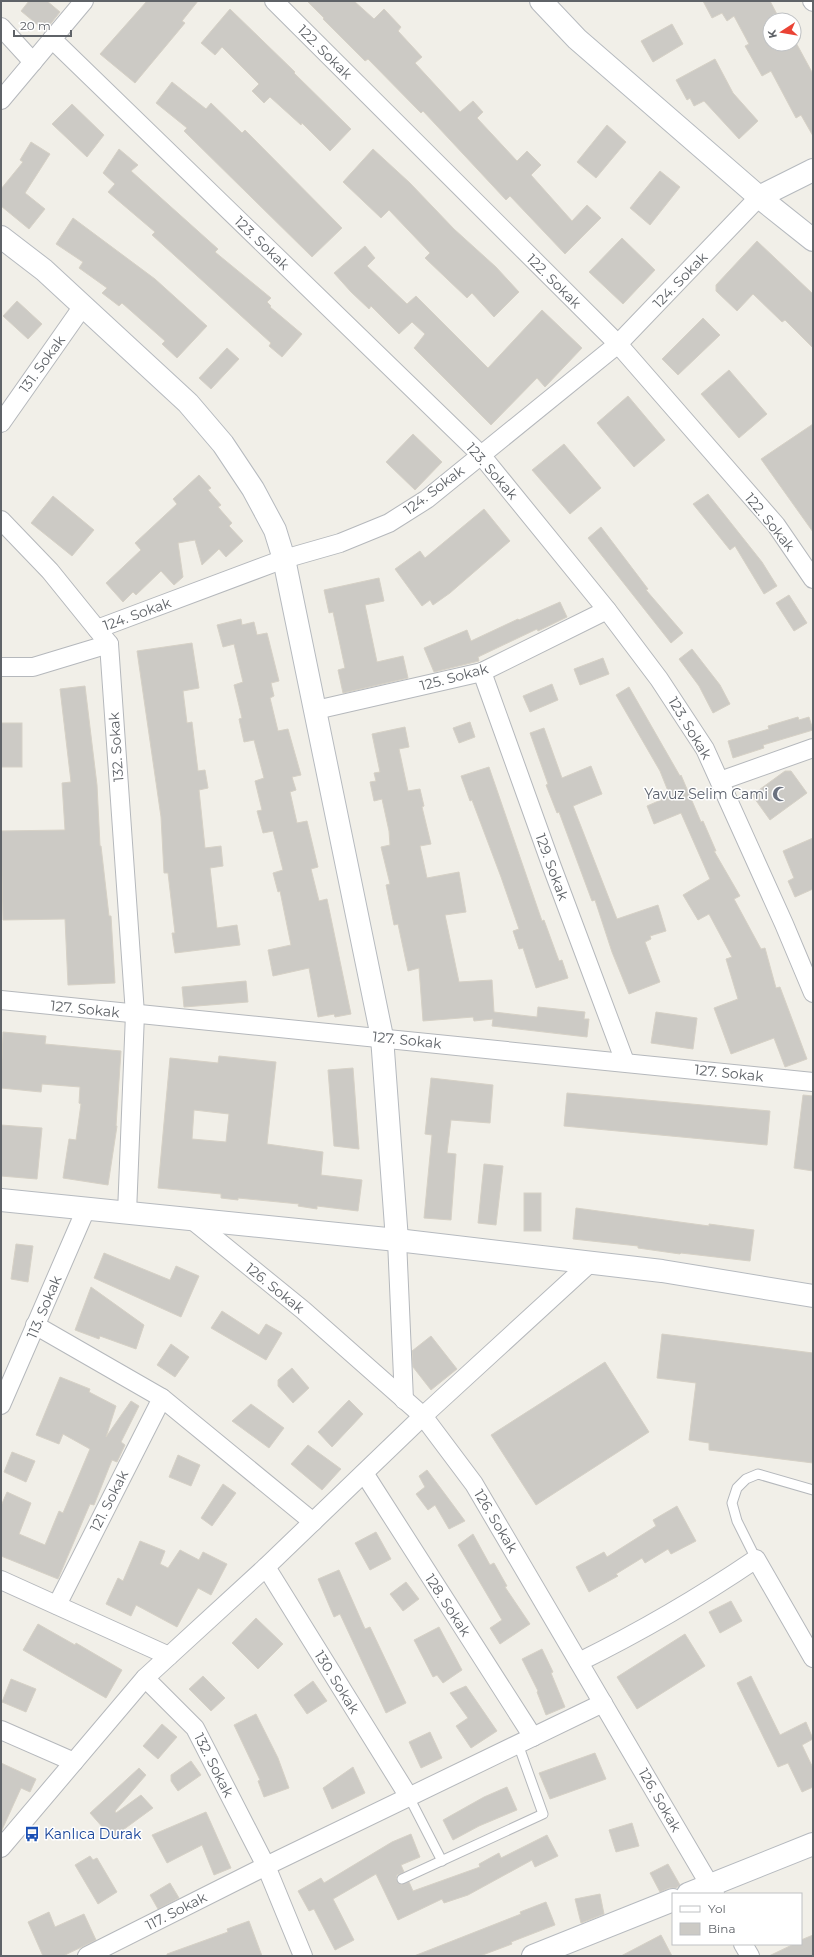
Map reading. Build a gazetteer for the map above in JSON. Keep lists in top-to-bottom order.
{
  "streets": {
    "street": [
      "122. Sokak",
      "123. Sokak",
      "124. Sokak",
      "131. Sokak",
      "125. Sokak",
      "132. Sokak",
      "129. Sokak",
      "127. Sokak",
      "126. Sokak",
      "113. Sokak",
      "121. Sokak",
      "128. Sokak",
      "130. Sokak",
      "117. Sokak"
    ]
  },
  "crossings": [
    ["122. Sokak", "124. Sokak"],
    ["123. Sokak", "124. Sokak"],
    ["123. Sokak", "125. Sokak"],
    ["125. Sokak", "129. Sokak"],
    ["132. Sokak", "127. Sokak"],
    ["132. Sokak", "117. Sokak"],
    ["129. Sokak", "127. Sokak"],
    ["126. Sokak", "117. Sokak"],
    ["128. Sokak", "117. Sokak"],
    ["130. Sokak", "117. Sokak"]
  ],
  "places": {
    "mosque": ["Yavuz Selim Cami"],
    "bus stop": ["Kanlıca Durak"]
  },
  "legend": ["Yol", "Bina"],
  "scale_bar": "20 m",
  "north": "left"
}
